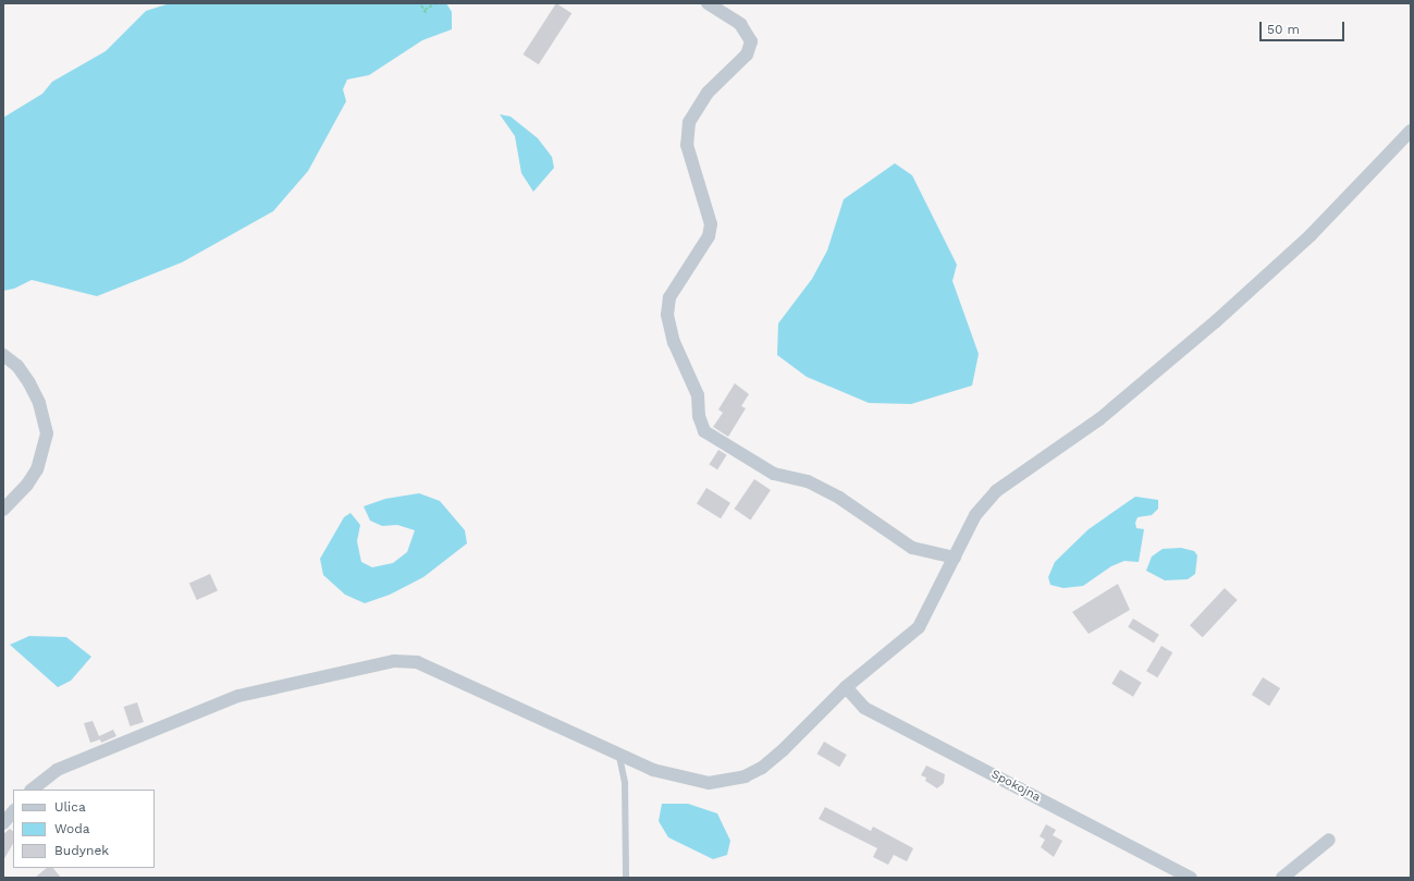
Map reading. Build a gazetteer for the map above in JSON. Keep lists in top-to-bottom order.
{
  "streets": {
    "street": ["Spokojna"]
  },
  "legend": ["Ulica", "Woda", "Budynek"],
  "scale_bar": "50 m"
}
